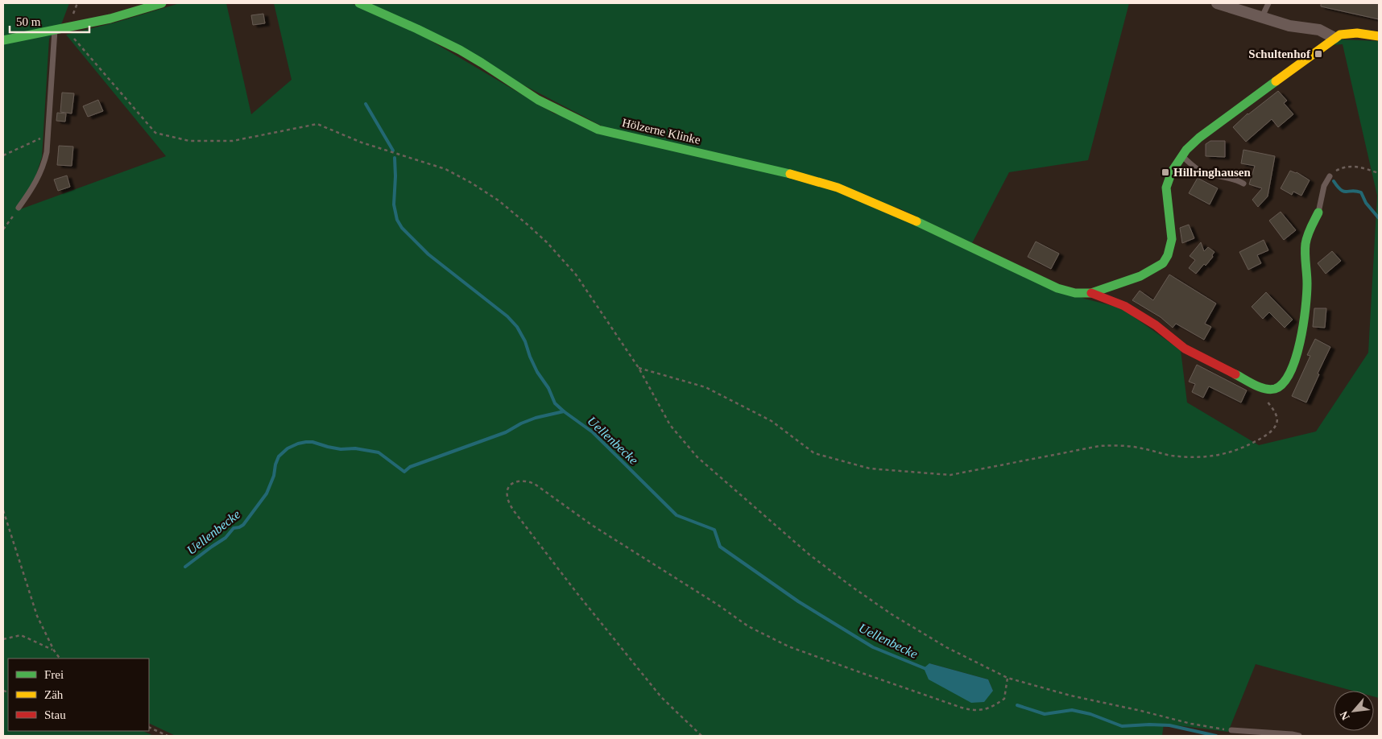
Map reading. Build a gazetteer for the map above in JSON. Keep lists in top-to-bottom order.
{
  "streets": {
    "street": ["Hölzerne Klinke"]
  },
  "water": ["Uellenbecke"],
  "places": {
    "transit": ["Schultenhof", "Hillringhausen"]
  },
  "legend": ["Frei", "Zäh", "Stau"],
  "scale_bar": "50 m",
  "north": "bottom left"
}
